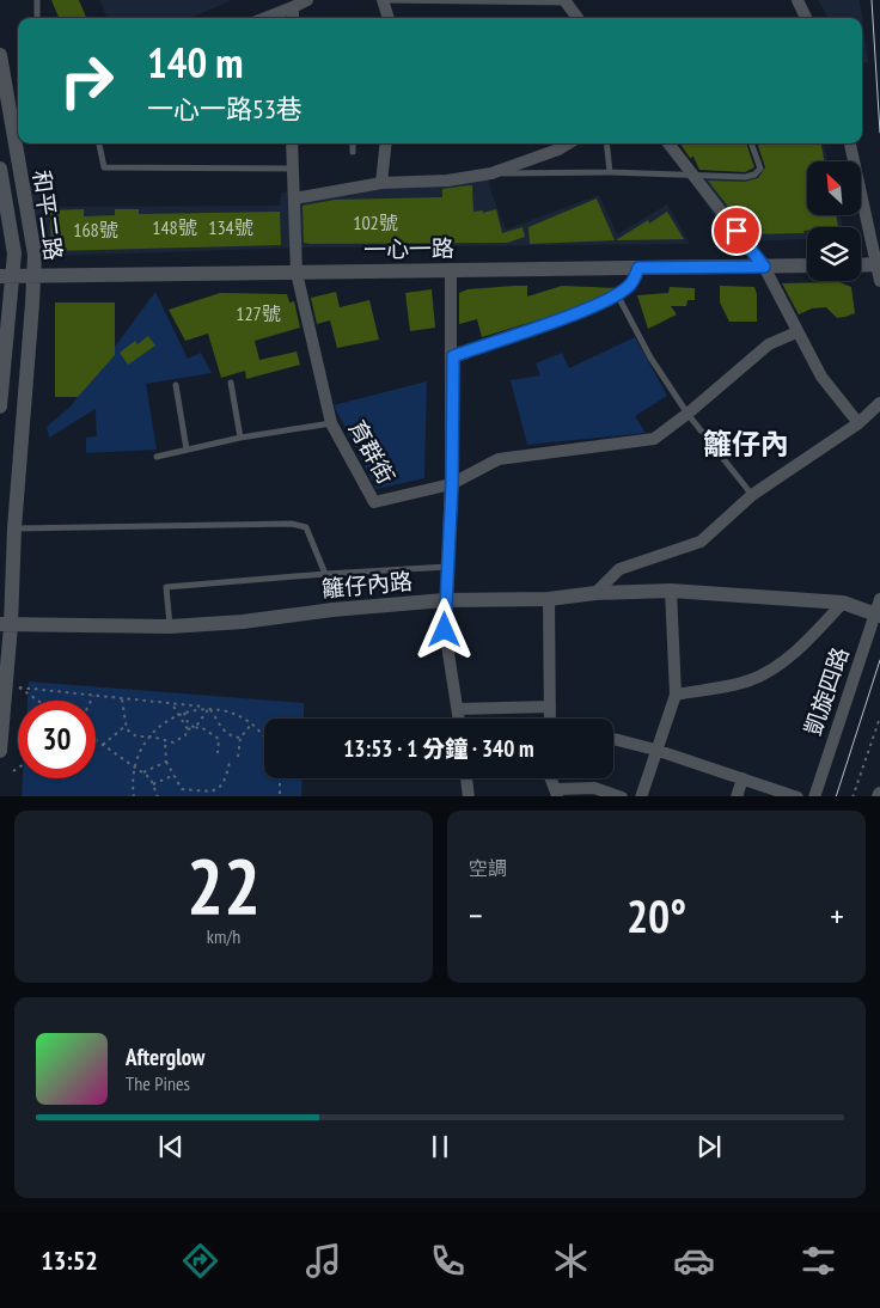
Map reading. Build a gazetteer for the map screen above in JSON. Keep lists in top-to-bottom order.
{
  "streets": {
    "street": [
      "和平二路",
      "一心一路",
      "育群街",
      "籬仔內路",
      "凱旋四路"
    ]
  },
  "crossings": [
    ["和平二路", "一心一路"],
    ["和平二路", "籬仔內路"],
    ["一心一路", "育群街"],
    ["籬仔內路", "凱旋四路"]
  ],
  "districts": ["籬仔內"],
  "house_numbers": [
    "102號",
    "148號",
    "134號",
    "168號",
    "127號"
  ],
  "north": "top left",
  "page": {
    "turn": ["140 m", "一心一路53巷"],
    "limit": "30",
    "trip": "13:53 · 1 分鐘 · 340 m",
    "tile": [
      ["22", "km/h"],
      "空調"
    ],
    "heat": ["−", "20°", "+"],
    "song": ["Afterglow", "The Pines"],
    "tabs": "13:52"
  }
}
